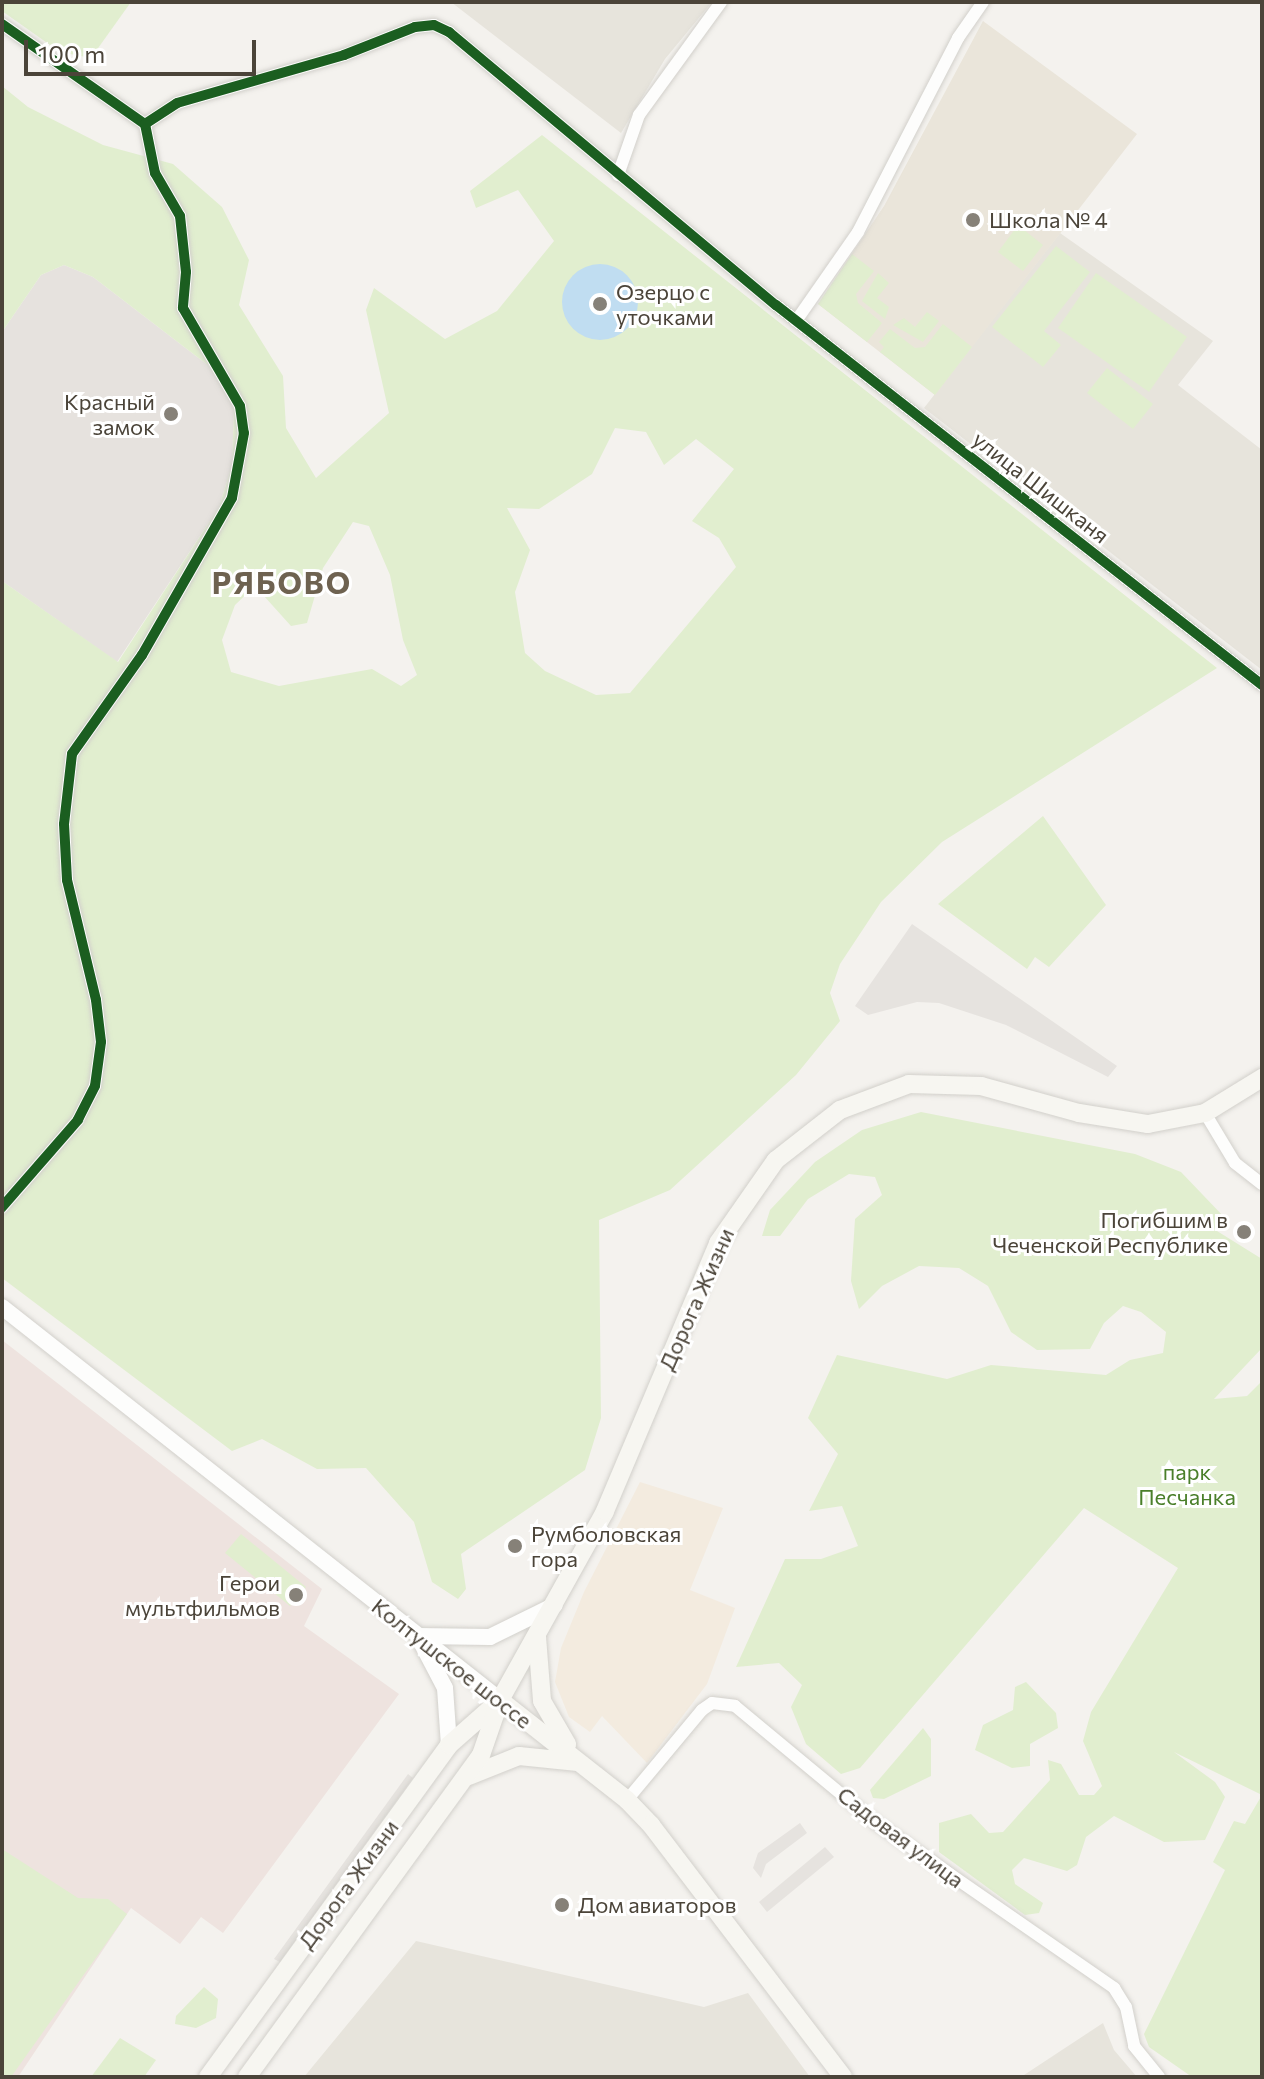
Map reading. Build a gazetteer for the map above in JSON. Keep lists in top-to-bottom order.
{
  "streets": {
    "main road": ["Дорога Жизни", "Колтушское шоссе"],
    "street": ["улица Шишканя", "Садовая улица"]
  },
  "crossings": [
    ["Дорога Жизни", "Колтушское шоссе"],
    ["Колтушское шоссе", "Садовая улица"]
  ],
  "districts": ["РЯБОВО"],
  "parks": ["парк Песчанка"],
  "places": [
    "Школа № 4",
    "Озерцо с уточками",
    "Красный замок",
    "Погибшим в Чеченской Республике",
    "Румболовская гора",
    "Герои мультфильмов",
    "Дом авиаторов"
  ],
  "scale_bar": "100 m"
}
